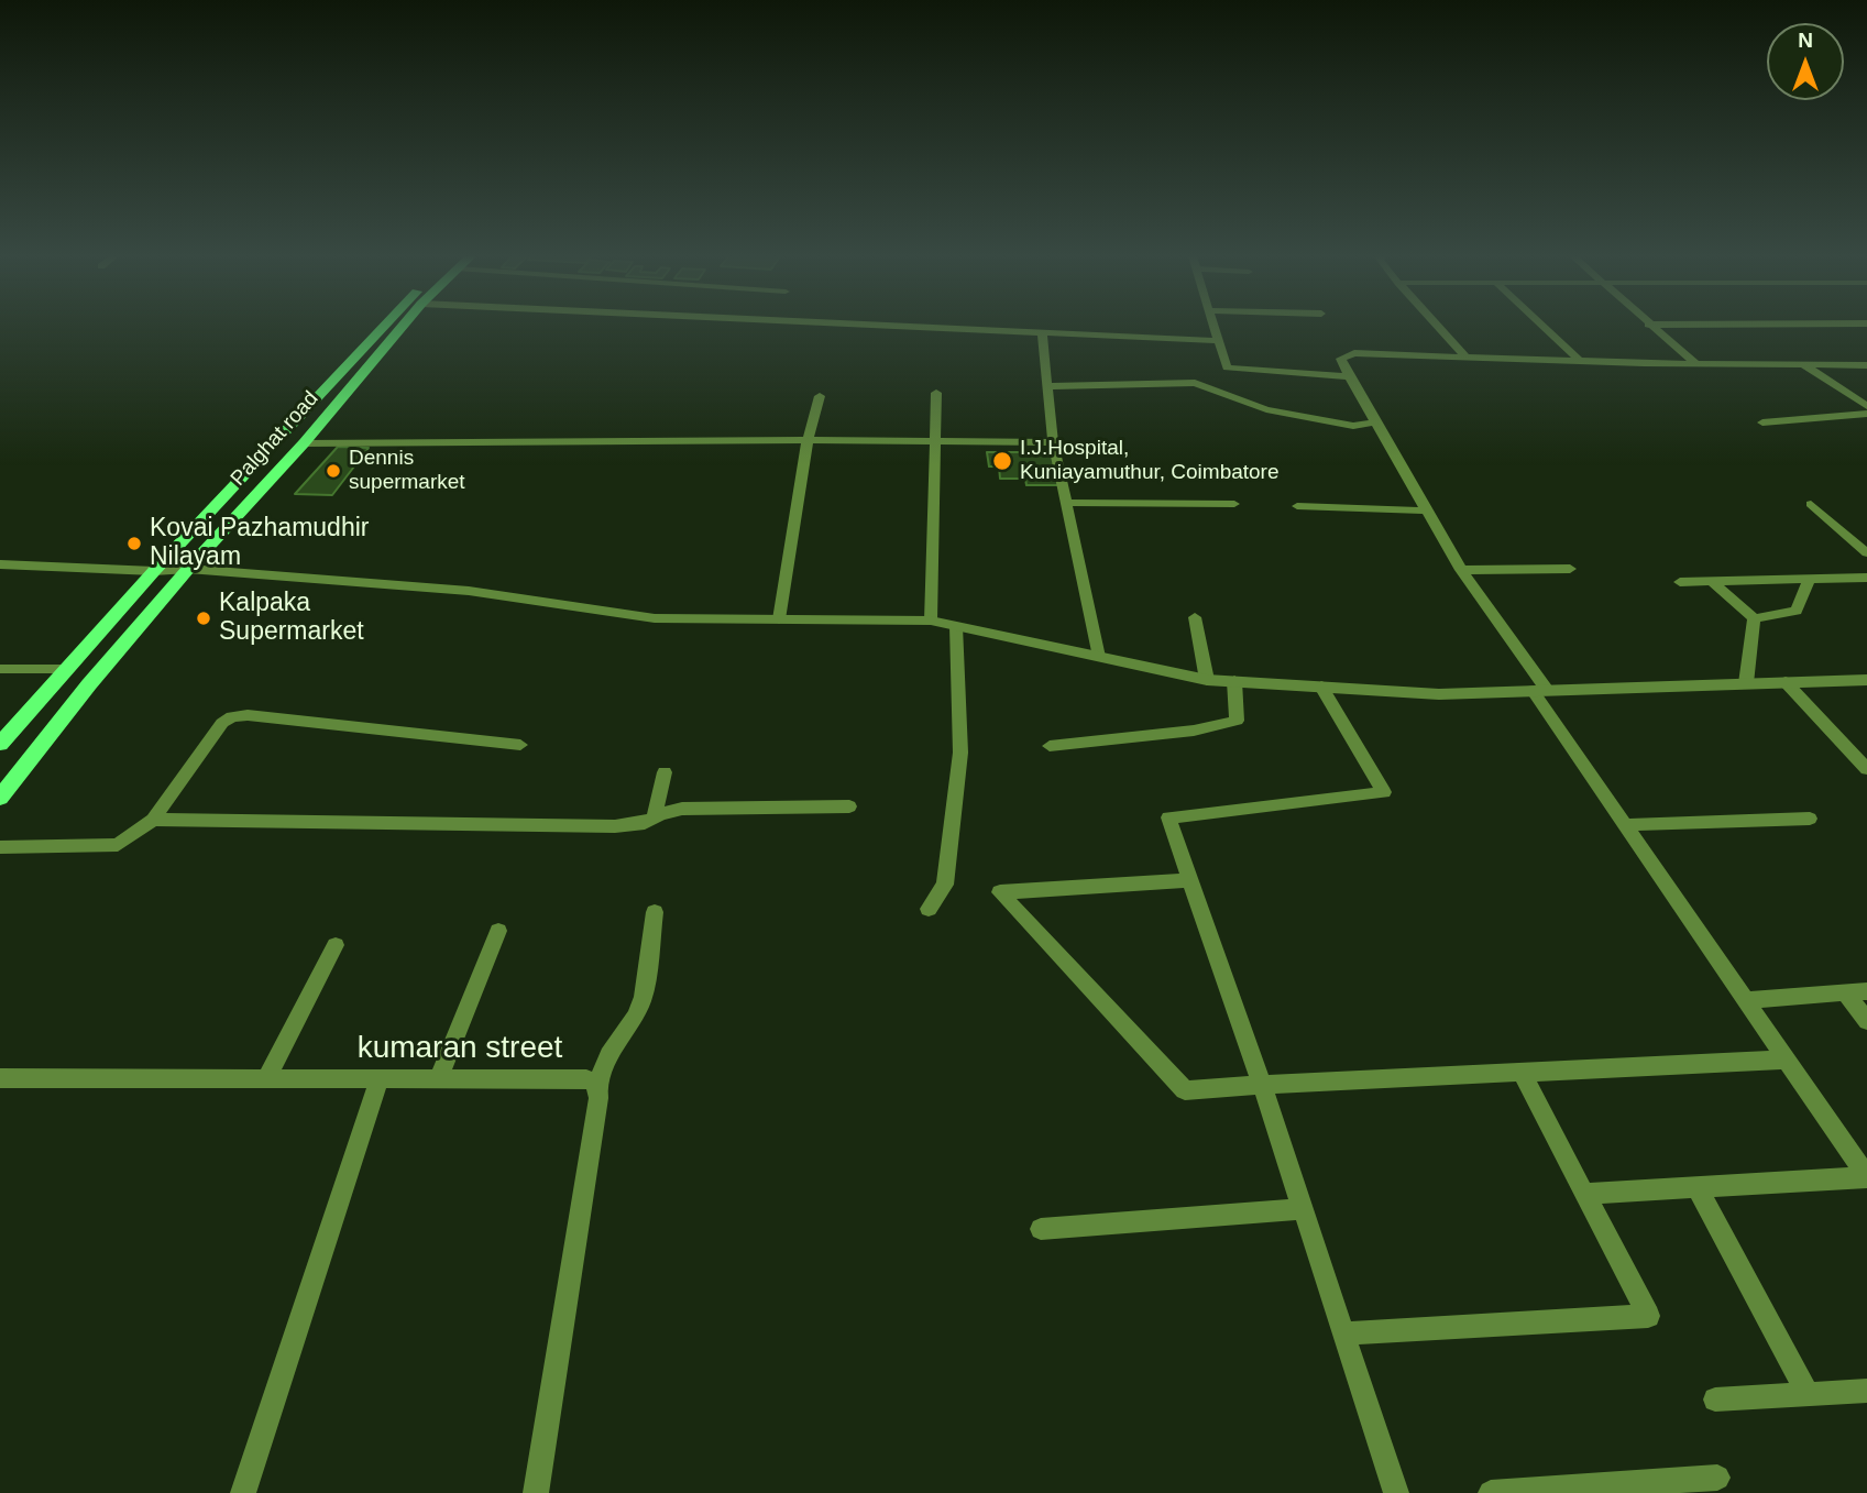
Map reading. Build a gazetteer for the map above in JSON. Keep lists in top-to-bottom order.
{
  "streets": {
    "main road": ["Palghat road"],
    "street": ["kumaran street"]
  },
  "places": [
    "I.J.Hospital, Kuniayamuthur, Coimbatore",
    "Dennis supermarket",
    "Kovai Pazhamudhir Nilayam",
    "Kalpaka Supermarket"
  ],
  "north": "top"
}
